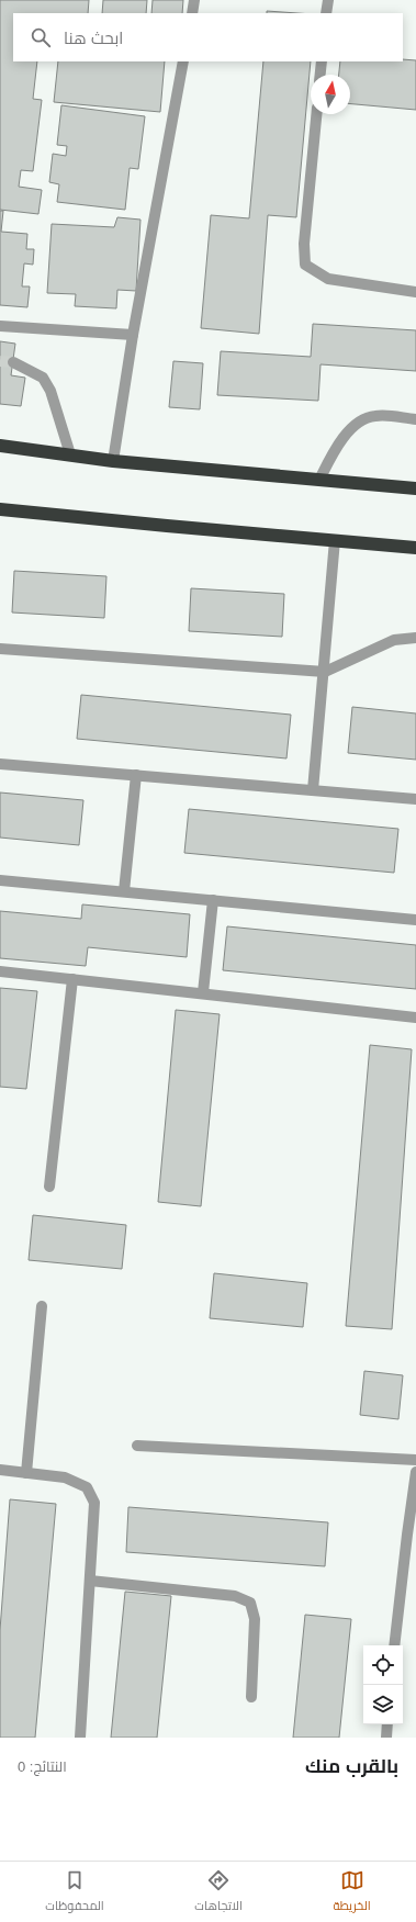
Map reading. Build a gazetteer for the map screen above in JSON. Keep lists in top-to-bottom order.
{
  "north": "top",
  "page": {
    "search": "ابحث هنا",
    "heading": ["بالقرب منك", "النتائج: 0"],
    "nav": ["الخريطة", "الاتجاهات", "المحفوظات"]
  }
}
